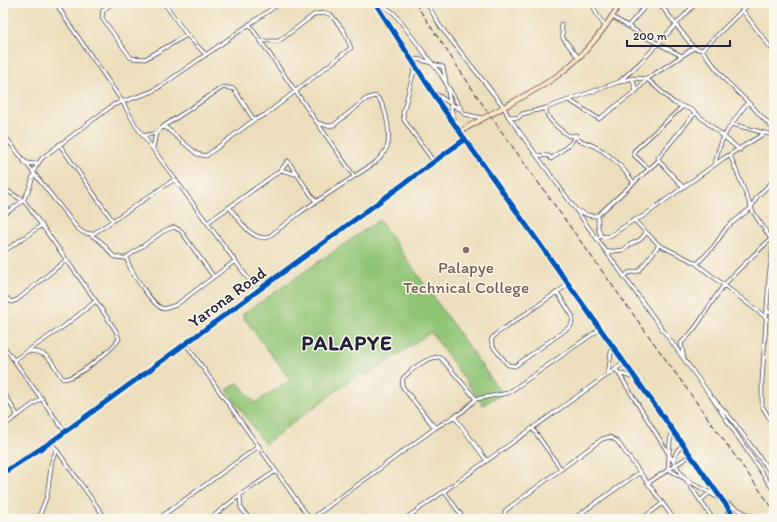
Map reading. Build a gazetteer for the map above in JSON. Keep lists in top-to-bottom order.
{
  "streets": {
    "street": ["Yarona Road"]
  },
  "districts": ["PALAPYE"],
  "places": ["Palapye Technical College"],
  "scale_bar": "200 m"
}
